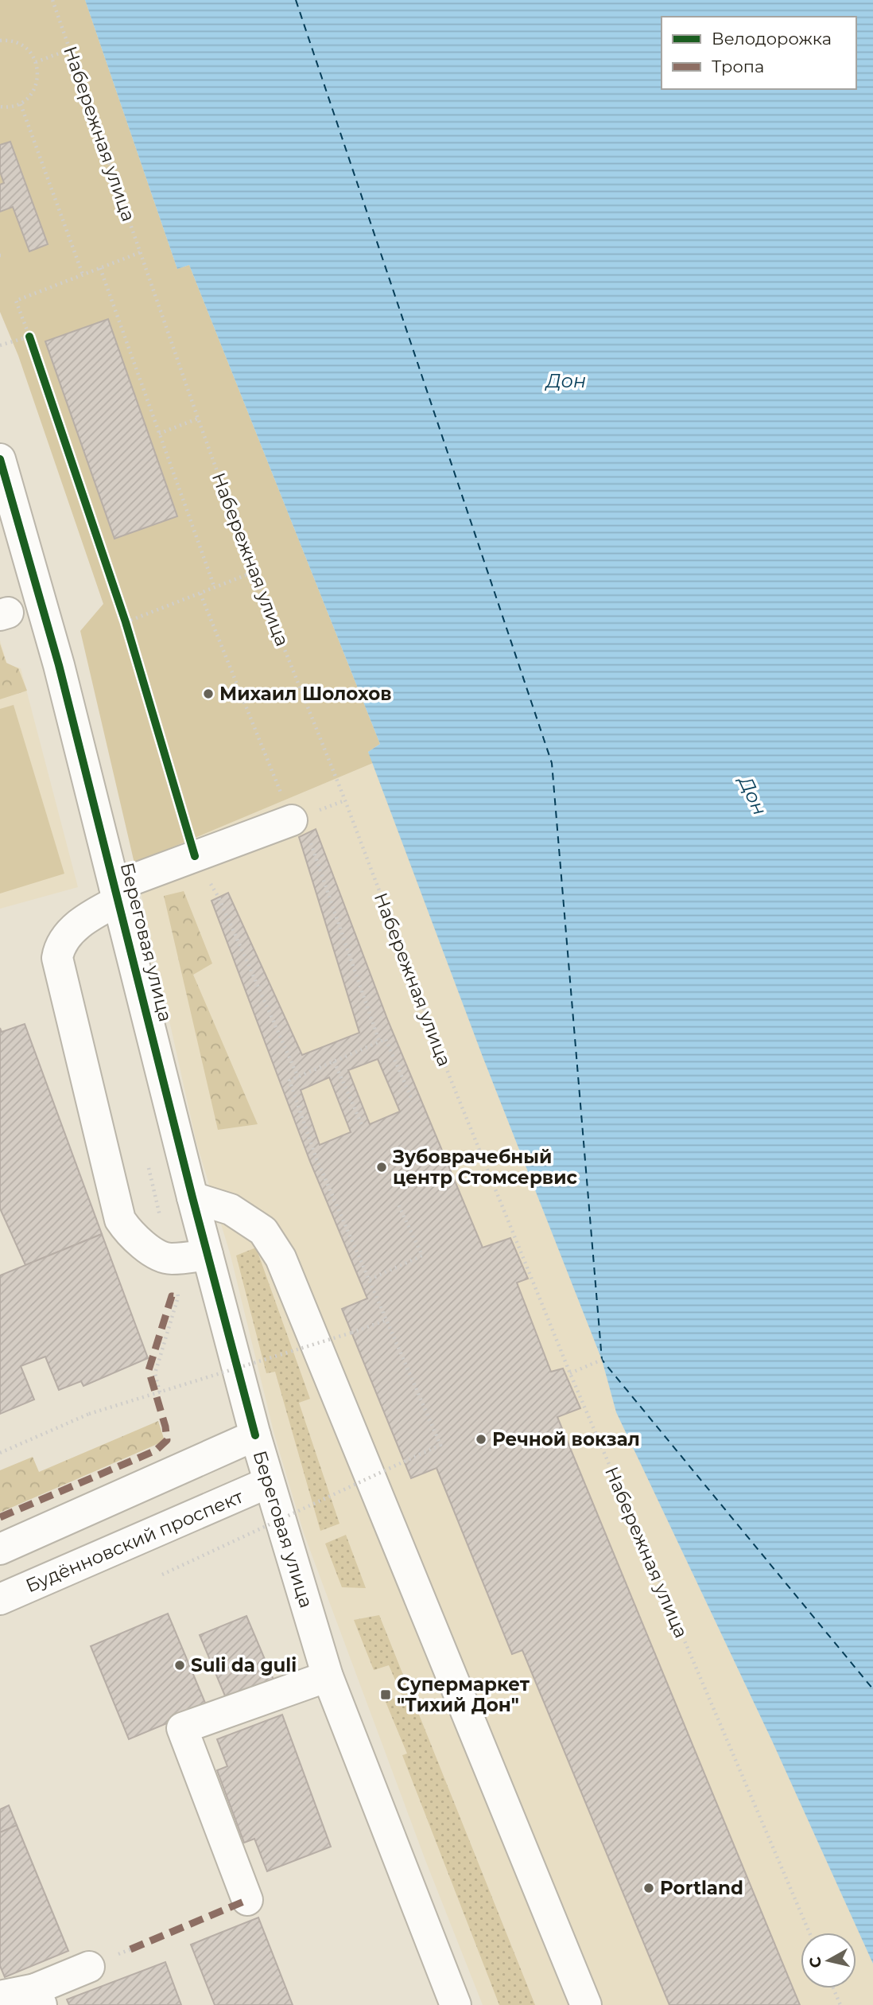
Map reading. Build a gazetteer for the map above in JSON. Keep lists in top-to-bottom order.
{
  "streets": {
    "main road": ["Береговая улица", "Будённовский проспект"],
    "path": ["Набережная улица"]
  },
  "crossings": [
    ["Береговая улица", "Будённовский проспект"]
  ],
  "water": ["Дон"],
  "places": {
    "other": [
      "Михаил Шолохов",
      "Зубоврачебный центр Стомсервис",
      "Речной вокзал",
      "Suli da guli",
      "Portland"
    ],
    "transit": ["Супермаркет \"Тихий Дон\""]
  },
  "legend": ["Велодорожка", "Тропа"],
  "north": "left"
}
